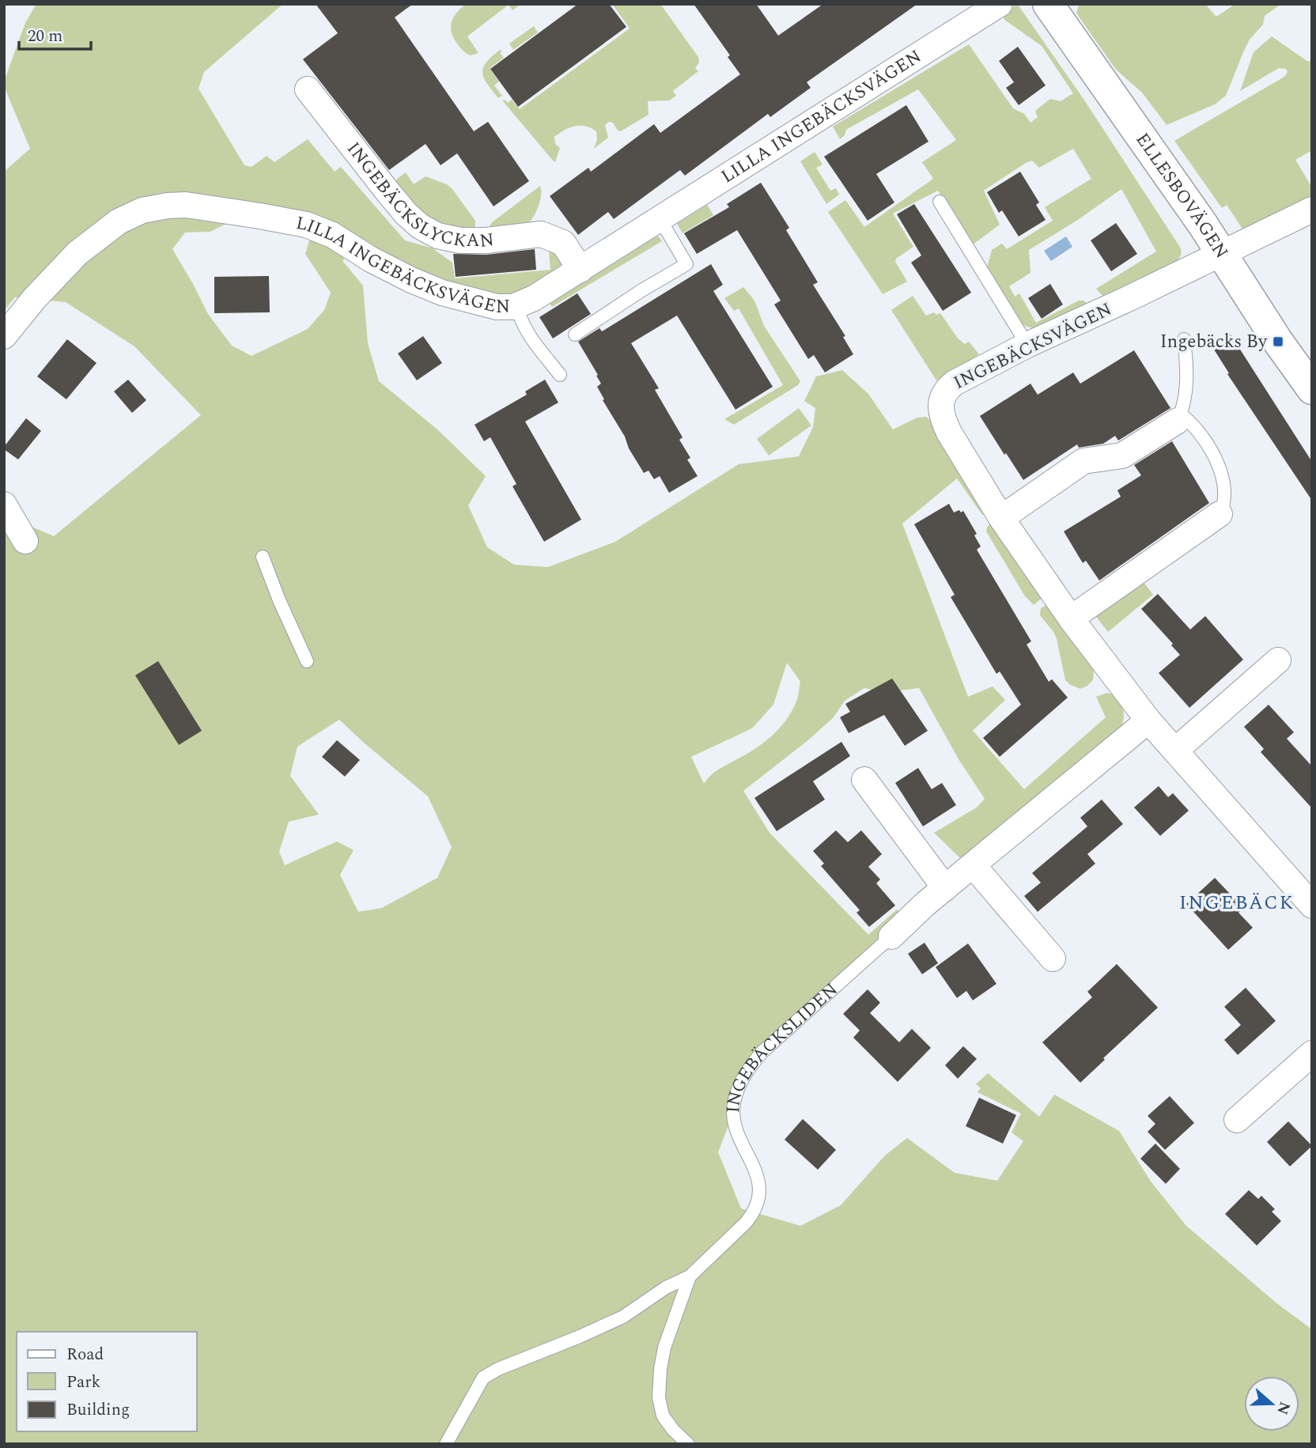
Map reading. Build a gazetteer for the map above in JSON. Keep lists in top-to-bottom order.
{
  "streets": {
    "main road": ["ELLESBOVÄGEN"],
    "street": [
      "LILLA INGEBÄCKSVÄGEN",
      "INGEBÄCKSLYCKAN",
      "INGEBÄCKSVÄGEN",
      "INGEBÄCKSLIDEN"
    ]
  },
  "crossings": [
    ["LILLA INGEBÄCKSVÄGEN", "INGEBÄCKSLYCKAN"],
    ["ELLESBOVÄGEN", "INGEBÄCKSVÄGEN"],
    ["INGEBÄCKSVÄGEN", "INGEBÄCKSLIDEN"]
  ],
  "districts": ["INGEBÄCK"],
  "places": {
    "transit": ["Ingebäcks By"]
  },
  "legend": ["Road", "Park", "Building"],
  "scale_bar": "20 m",
  "north": "right"
}
